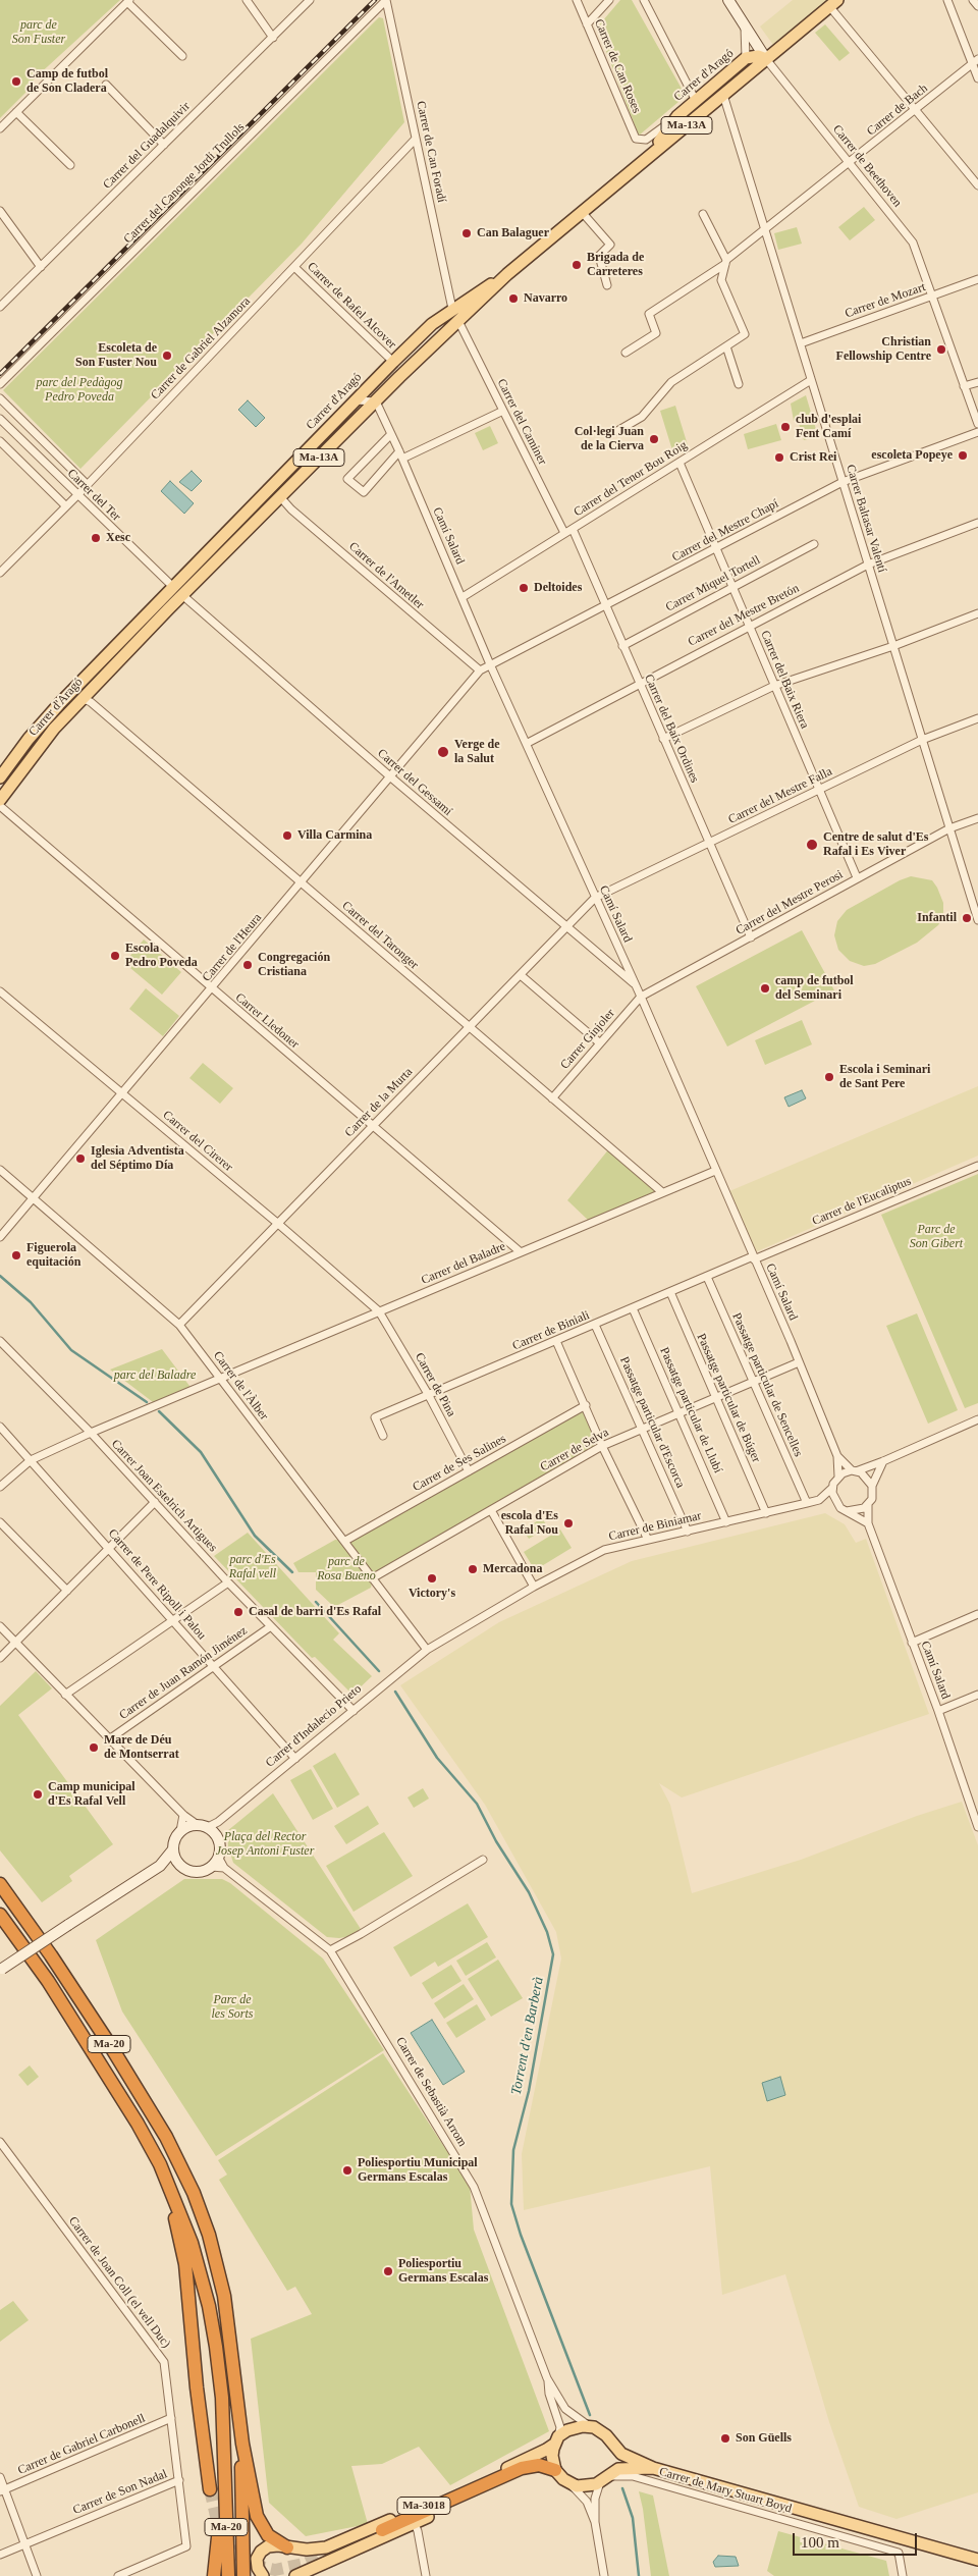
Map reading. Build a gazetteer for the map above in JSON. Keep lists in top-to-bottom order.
{
  "streets": {
    "highway": ["Ma-20"],
    "main road": ["Carrer d'Aragó", "Ma-13A", "Ma-3018"],
    "street": [
      "Carrer de Can Roses",
      "Carrer de Bach",
      "Carrer del Guadalquivir",
      "Carrer de Can Foradí",
      "Carrer de Beethoven",
      "Carrer del Canonge Jordi Trullols",
      "Carrer de Mozart",
      "Carrer de Rafel Alcover",
      "Carrer de Gabriel Alzamora",
      "Carrer del Caminer",
      "Carrer del Tenor Bou Roig",
      "Carrer del Ter",
      "Carrer Baltasar Valentí",
      "Carrer del Mestre Chapí",
      "Camí Salard",
      "Carrer de l'Ametler",
      "Carrer Miquel Tortell",
      "Carrer del Mestre Bretón",
      "Carrer del Baix Riera",
      "Carrer del Baix Ordines",
      "Carrer del Gessamí",
      "Carrer del Mestre Falla",
      "Carrer del Mestre Perosi",
      "Carrer del Taronger",
      "Carrer de l'Heura",
      "Carrer Lledoner",
      "Carrer Ginjoler",
      "Carrer de la Murta",
      "Carrer del Cirerer",
      "Carrer de l'Eucaliptus",
      "Carrer del Baladre",
      "Carrer de Biniali",
      "Carrer de Pina",
      "Passatge particular de Sencelles",
      "Carrer de l'Àlber",
      "Passatge particular de Búger",
      "Passatge particular de Llubí",
      "Passatge particular d'Escorca",
      "Carrer de Selva",
      "Carrer de Ses Salines",
      "Carrer Joan Estelrich Artigues",
      "Carrer de Biniamar",
      "Carrer de Pere Ripoll i Palou",
      "Carrer de Juan Ramón Jiménez",
      "Carrer d'Indalecio Prieto",
      "Carrer de Sebastià Arrom",
      "Carrer de Joan Coll (el vell Duc)",
      "Carrer de Gabriel Carbonell",
      "Carrer de Mary Stuart Boyd",
      "Carrer de Son Nadal"
    ]
  },
  "crossings": [
    ["Carrer de Can Roses", "Carrer d'Aragó"],
    ["Carrer d'Aragó", "Carrer de Can Foradí"],
    ["Carrer d'Aragó", "Carrer de Beethoven"],
    ["Carrer d'Aragó", "Carrer de Rafel Alcover"],
    ["Carrer d'Aragó", "Carrer del Caminer"],
    ["Carrer d'Aragó", "Carrer del Ter"],
    ["Carrer d'Aragó", "Carrer Baltasar Valentí"],
    ["Carrer d'Aragó", "Camí Salard"],
    ["Carrer d'Aragó", "Carrer de l'Ametler"],
    ["Carrer d'Aragó", "Carrer del Gessamí"],
    ["Carrer d'Aragó", "Carrer del Taronger"],
    ["Carrer de Bach", "Carrer de Beethoven"],
    ["Carrer de Bach", "Carrer Baltasar Valentí"],
    ["Carrer de Can Foradí", "Carrer del Canonge Jordi Trullols"],
    ["Carrer de Can Foradí", "Carrer de Gabriel Alzamora"],
    ["Carrer de Beethoven", "Carrer de Mozart"],
    ["Carrer de Mozart", "Carrer Baltasar Valentí"],
    ["Carrer de Rafel Alcover", "Carrer de Gabriel Alzamora"],
    ["Carrer de Gabriel Alzamora", "Carrer del Ter"],
    ["Carrer del Caminer", "Carrer del Tenor Bou Roig"],
    ["Carrer del Tenor Bou Roig", "Carrer Baltasar Valentí"],
    ["Carrer del Tenor Bou Roig", "Camí Salard"],
    ["Carrer del Tenor Bou Roig", "Carrer del Baix Riera"],
    ["Carrer del Tenor Bou Roig", "Carrer del Baix Ordines"],
    ["Carrer Baltasar Valentí", "Carrer del Mestre Chapí"],
    ["Carrer Baltasar Valentí", "Carrer del Mestre Bretón"],
    ["Carrer Baltasar Valentí", "Carrer del Mestre Falla"],
    ["Carrer Baltasar Valentí", "Carrer del Mestre Perosi"],
    ["Carrer del Mestre Chapí", "Camí Salard"],
    ["Carrer del Mestre Chapí", "Carrer de l'Ametler"],
    ["Carrer del Mestre Chapí", "Carrer del Baix Riera"],
    ["Carrer del Mestre Chapí", "Carrer del Baix Ordines"],
    ["Carrer del Mestre Chapí", "Carrer de l'Heura"],
    ["Camí Salard", "Carrer del Mestre Bretón"],
    ["Camí Salard", "Carrer del Gessamí"],
    ["Camí Salard", "Carrer del Mestre Falla"],
    ["Camí Salard", "Carrer del Mestre Perosi"],
    ["Camí Salard", "Carrer Ginjoler"],
    ["Camí Salard", "Carrer de la Murta"],
    ["Camí Salard", "Carrer de l'Eucaliptus"],
    ["Camí Salard", "Carrer del Baladre"],
    ["Camí Salard", "Carrer de Biniali"],
    ["Camí Salard", "Carrer de Selva"],
    ["Camí Salard", "Carrer de Biniamar"],
    ["Carrer de l'Ametler", "Carrer de l'Heura"],
    ["Carrer Miquel Tortell", "Carrer del Baix Riera"],
    ["Carrer Miquel Tortell", "Carrer del Baix Ordines"],
    ["Carrer del Mestre Bretón", "Carrer del Baix Riera"],
    ["Carrer del Mestre Bretón", "Carrer del Baix Ordines"],
    ["Carrer del Baix Riera", "Carrer del Mestre Falla"],
    ["Carrer del Baix Riera", "Carrer del Mestre Perosi"],
    ["Carrer del Baix Ordines", "Carrer del Mestre Falla"],
    ["Carrer del Baix Ordines", "Carrer del Mestre Perosi"],
    ["Carrer del Gessamí", "Carrer de l'Heura"],
    ["Carrer del Gessamí", "Carrer de la Murta"],
    ["Carrer del Mestre Falla", "Carrer de la Murta"],
    ["Carrer del Mestre Perosi", "Carrer Ginjoler"],
    ["Carrer del Taronger", "Carrer de l'Heura"],
    ["Carrer del Taronger", "Carrer Ginjoler"],
    ["Carrer del Taronger", "Carrer de la Murta"],
    ["Carrer del Taronger", "Carrer del Baladre"],
    ["Carrer de l'Heura", "Carrer Lledoner"],
    ["Carrer de l'Heura", "Carrer del Cirerer"],
    ["Carrer de l'Heura", "Carrer de l'Àlber"],
    ["Carrer Lledoner", "Carrer de la Murta"],
    ["Carrer Lledoner", "Carrer del Baladre"],
    ["Carrer de la Murta", "Carrer del Cirerer"],
    ["Carrer de la Murta", "Carrer de l'Àlber"],
    ["Carrer del Cirerer", "Carrer del Baladre"],
    ["Carrer del Cirerer", "Carrer de Pina"],
    ["Carrer de l'Eucaliptus", "Carrer de Biniali"],
    ["Carrer del Baladre", "Carrer de Pina"],
    ["Carrer del Baladre", "Carrer de l'Àlber"],
    ["Carrer de Biniali", "Carrer de Pina"],
    ["Carrer de Biniali", "Passatge particular de Sencelles"],
    ["Carrer de Biniali", "Passatge particular de Búger"],
    ["Carrer de Biniali", "Passatge particular de Llubí"],
    ["Carrer de Biniali", "Passatge particular d'Escorca"],
    ["Carrer de Pina", "Carrer de Ses Salines"],
    ["Passatge particular de Sencelles", "Carrer de Selva"],
    ["Passatge particular de Sencelles", "Carrer de Biniamar"],
    ["Carrer de l'Àlber", "Carrer de Selva"],
    ["Carrer de l'Àlber", "Carrer de Ses Salines"],
    ["Carrer de l'Àlber", "Carrer de Biniamar"],
    ["Carrer de l'Àlber", "Carrer d'Indalecio Prieto"],
    ["Passatge particular de Búger", "Carrer de Selva"],
    ["Passatge particular de Búger", "Carrer de Biniamar"],
    ["Passatge particular de Llubí", "Carrer de Selva"],
    ["Passatge particular de Llubí", "Carrer de Biniamar"],
    ["Passatge particular d'Escorca", "Carrer de Selva"],
    ["Passatge particular d'Escorca", "Carrer de Biniamar"],
    ["Carrer Joan Estelrich Artigues", "Carrer de Juan Ramón Jiménez"],
    ["Carrer Joan Estelrich Artigues", "Carrer d'Indalecio Prieto"],
    ["Carrer de Biniamar", "Carrer d'Indalecio Prieto"],
    ["Carrer de Pere Ripoll i Palou", "Carrer de Juan Ramón Jiménez"],
    ["Carrer de Pere Ripoll i Palou", "Carrer d'Indalecio Prieto"],
    ["Carrer d'Indalecio Prieto", "Carrer de Sebastià Arrom"],
    ["Carrer de Sebastià Arrom", "Carrer de Mary Stuart Boyd"],
    ["Carrer de Sebastià Arrom", "Ma-3018"],
    ["Carrer de Joan Coll (el vell Duc)", "Carrer de Gabriel Carbonell"],
    ["Carrer de Joan Coll (el vell Duc)", "Carrer de Son Nadal"],
    ["Carrer de Mary Stuart Boyd", "Ma-3018"]
  ],
  "water": ["Torrent d'en Barberà"],
  "parks": [
    "parc de Son Fuster",
    "parc del Pedàgog Pedro Poveda",
    "Parc de Son Gibert",
    "parc del Baladre",
    "parc d'Es Rafal vell",
    "parc de Rosa Bueno",
    "Plaça del Rector Josep Antoni Fuster",
    "Parc de les Sorts"
  ],
  "places": [
    "Camp de futbol de Son Cladera",
    "Can Balaguer",
    "Brigada de Carreteres",
    "Navarro",
    "Christian Fellowship Centre",
    "Escoleta de Son Fuster Nou",
    "club d'esplai Fent Camí",
    "Col·legi Juan de la Cierva",
    "escoleta Popeye",
    "Crist Rei",
    "Xesc",
    "Deltoides",
    "Verge de la Salut",
    "Villa Carmina",
    "Centre de salut d'Es Rafal i Es Viver",
    "Infantil",
    "Escola Pedro Poveda",
    "Congregación Cristiana",
    "camp de futbol del Seminari",
    "Escola i Seminari de Sant Pere",
    "Iglesia Adventista del Séptimo Día",
    "Figuerola equitación",
    "escola d'Es Rafal Nou",
    "Mercadona",
    "Victory's",
    "Casal de barri d'Es Rafal",
    "Mare de Déu de Montserrat",
    "Camp municipal d'Es Rafal Vell",
    "Poliesportiu Municipal Germans Escalas",
    "Poliesportiu Germans Escalas",
    "Son Güells"
  ],
  "scale_bar": "100 m"
}
